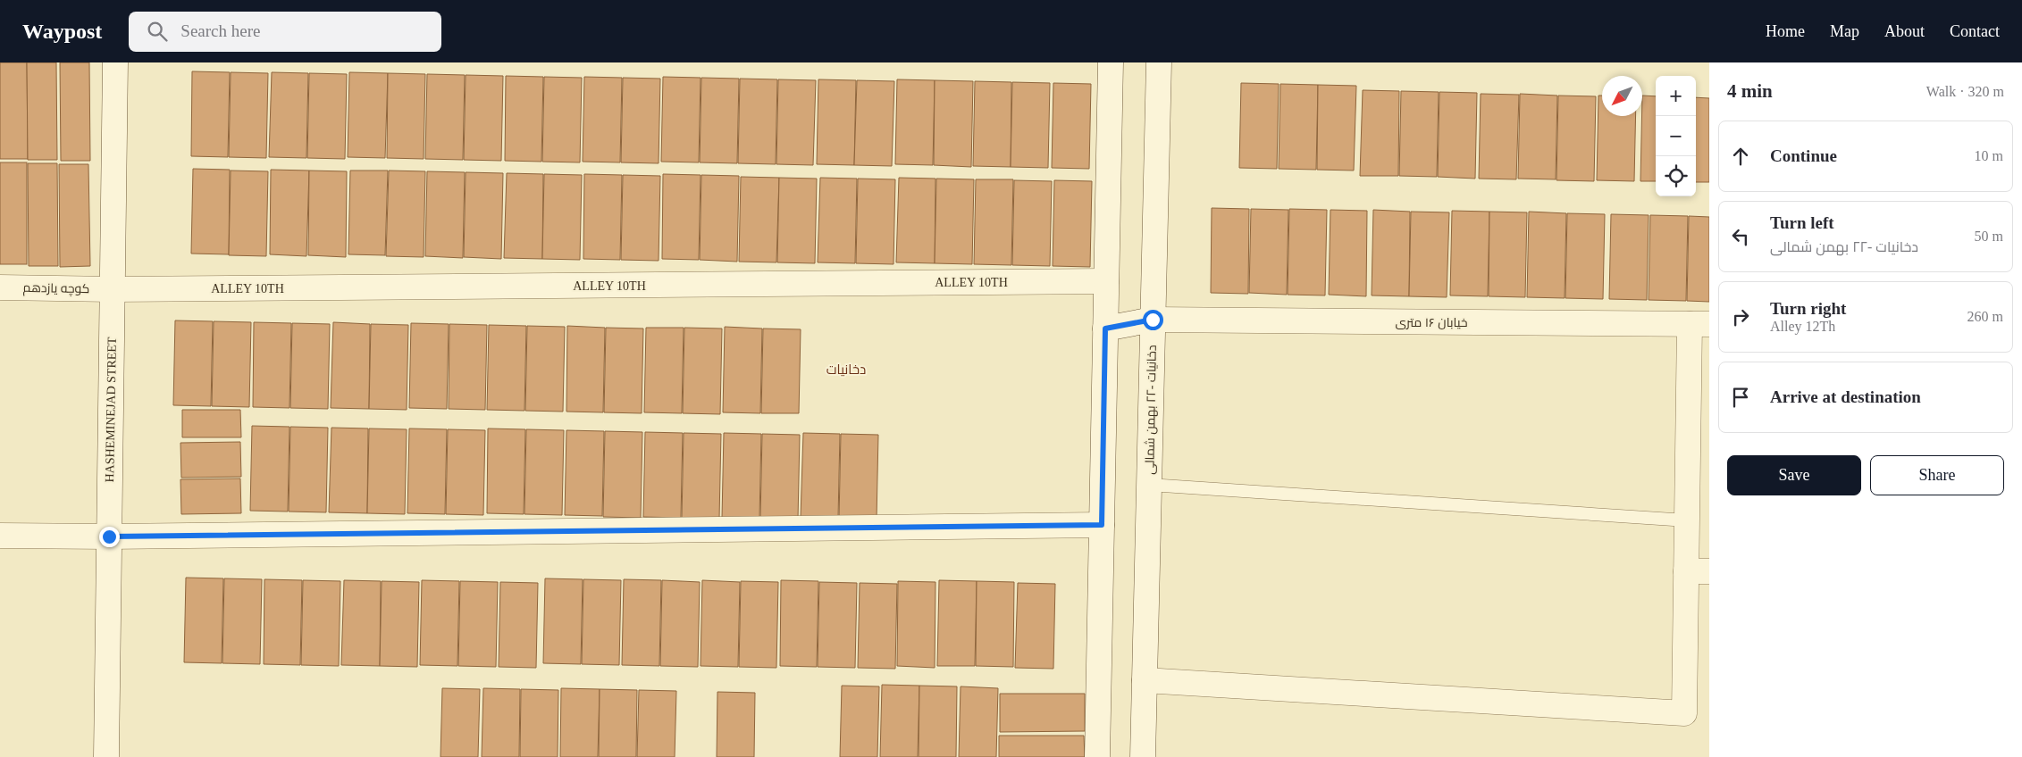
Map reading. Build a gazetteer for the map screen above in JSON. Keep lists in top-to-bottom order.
{
  "streets": {
    "street": [
      "ALLEY 10TH",
      "کوچه یازدهم",
      "خیابان ۱۶ متری",
      "HASHEMINEJAD STREET",
      "دخانیات -۲۲ بهمن شمالی"
    ]
  },
  "crossings": [
    ["ALLEY 10TH", "کوچه یازدهم"],
    ["ALLEY 10TH", "HASHEMINEJAD STREET"],
    ["کوچه یازدهم", "HASHEMINEJAD STREET"],
    ["خیابان ۱۶ متری", "دخانیات -۲۲ بهمن شمالی"]
  ],
  "districts": ["دخانیات"],
  "north": "bottom left",
  "page": {
    "header": "Waypost",
    "search": "Search here",
    "nav": [
      "Home",
      "Map",
      "About",
      "Contact"
    ],
    "heading": ["4 min", "Walk · 320 m"],
    "map_buttons": ["+", "−"],
    "list": [
      ["Continue", "10 m"],
      ["Turn left", "دخانیات -۲۲ بهمن شمالی", "50 m"],
      ["Turn right", "Alley 12Th", "260 m"],
      "Arrive at destination"
    ],
    "buttons": ["Save", "Share"]
  }
}
